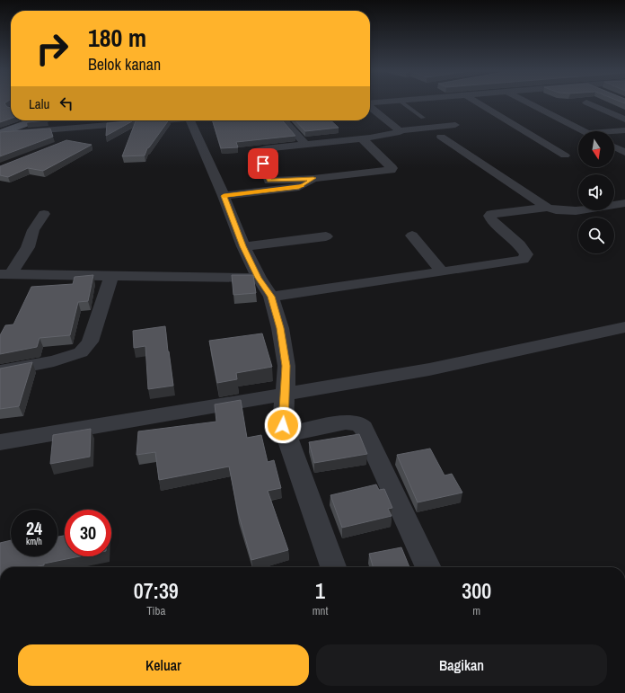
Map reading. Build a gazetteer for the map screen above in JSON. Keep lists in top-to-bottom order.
{
  "north": "bottom",
  "page": {
    "turn": ["180 m", "Belok kanan"],
    "then": "Lalu",
    "speed": "24 km/h",
    "limit": "30",
    "eta": [
      "07:39",
      "Tiba",
      "1",
      "mnt",
      "300",
      "m"
    ],
    "buttons": ["Keluar", "Bagikan"]
  }
}
